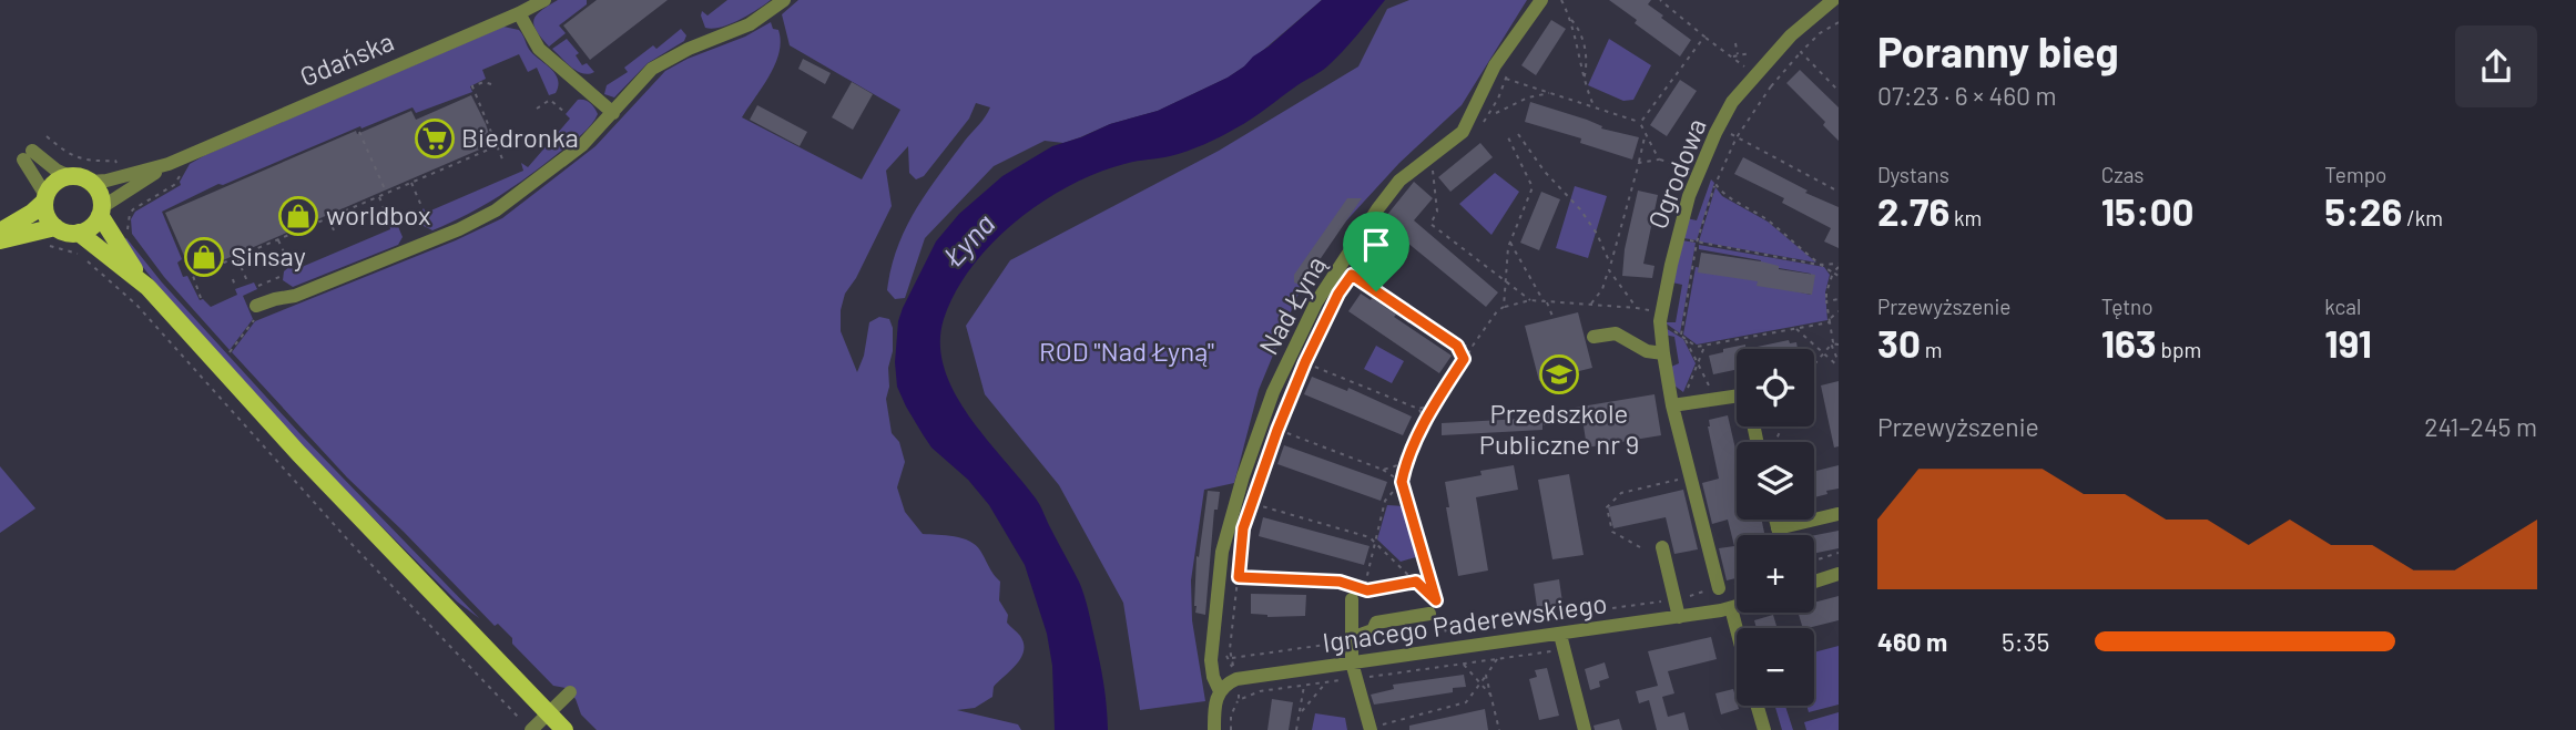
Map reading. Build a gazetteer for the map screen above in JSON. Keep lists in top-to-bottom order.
{
  "streets": {
    "street": [
      "Gdańska",
      "Ogrodowa",
      "Nad Łyną",
      "Ignacego Paderewskiego"
    ]
  },
  "crossings": [
    ["Nad Łyną", "Ignacego Paderewskiego"]
  ],
  "water": ["Łyna"],
  "parks": ["ROD \"Nad Łyną\""],
  "places": {
    "supermarket": ["Biedronka"],
    "shop": ["worldbox", "Sinsay"],
    "school or university": ["Przedszkole Publiczne nr 9"]
  },
  "page": {
    "heading": ["Poranny bieg", "07:23 · 6 × 460 m"],
    "stats": [
      ["Dystans", "2.76 km"],
      ["Czas", "15:00"],
      ["Tempo", "5:26 /km"],
      ["Przewyższenie", "30 m"],
      ["Tętno", "163 bpm"],
      ["kcal", "191"]
    ],
    "map_buttons": ["+", "−"],
    "chart": ["Przewyższenie", "241–245 m"],
    "list": [
      {
        "name": "460 m",
        "note": "5:35"
      }
    ]
  }
}
